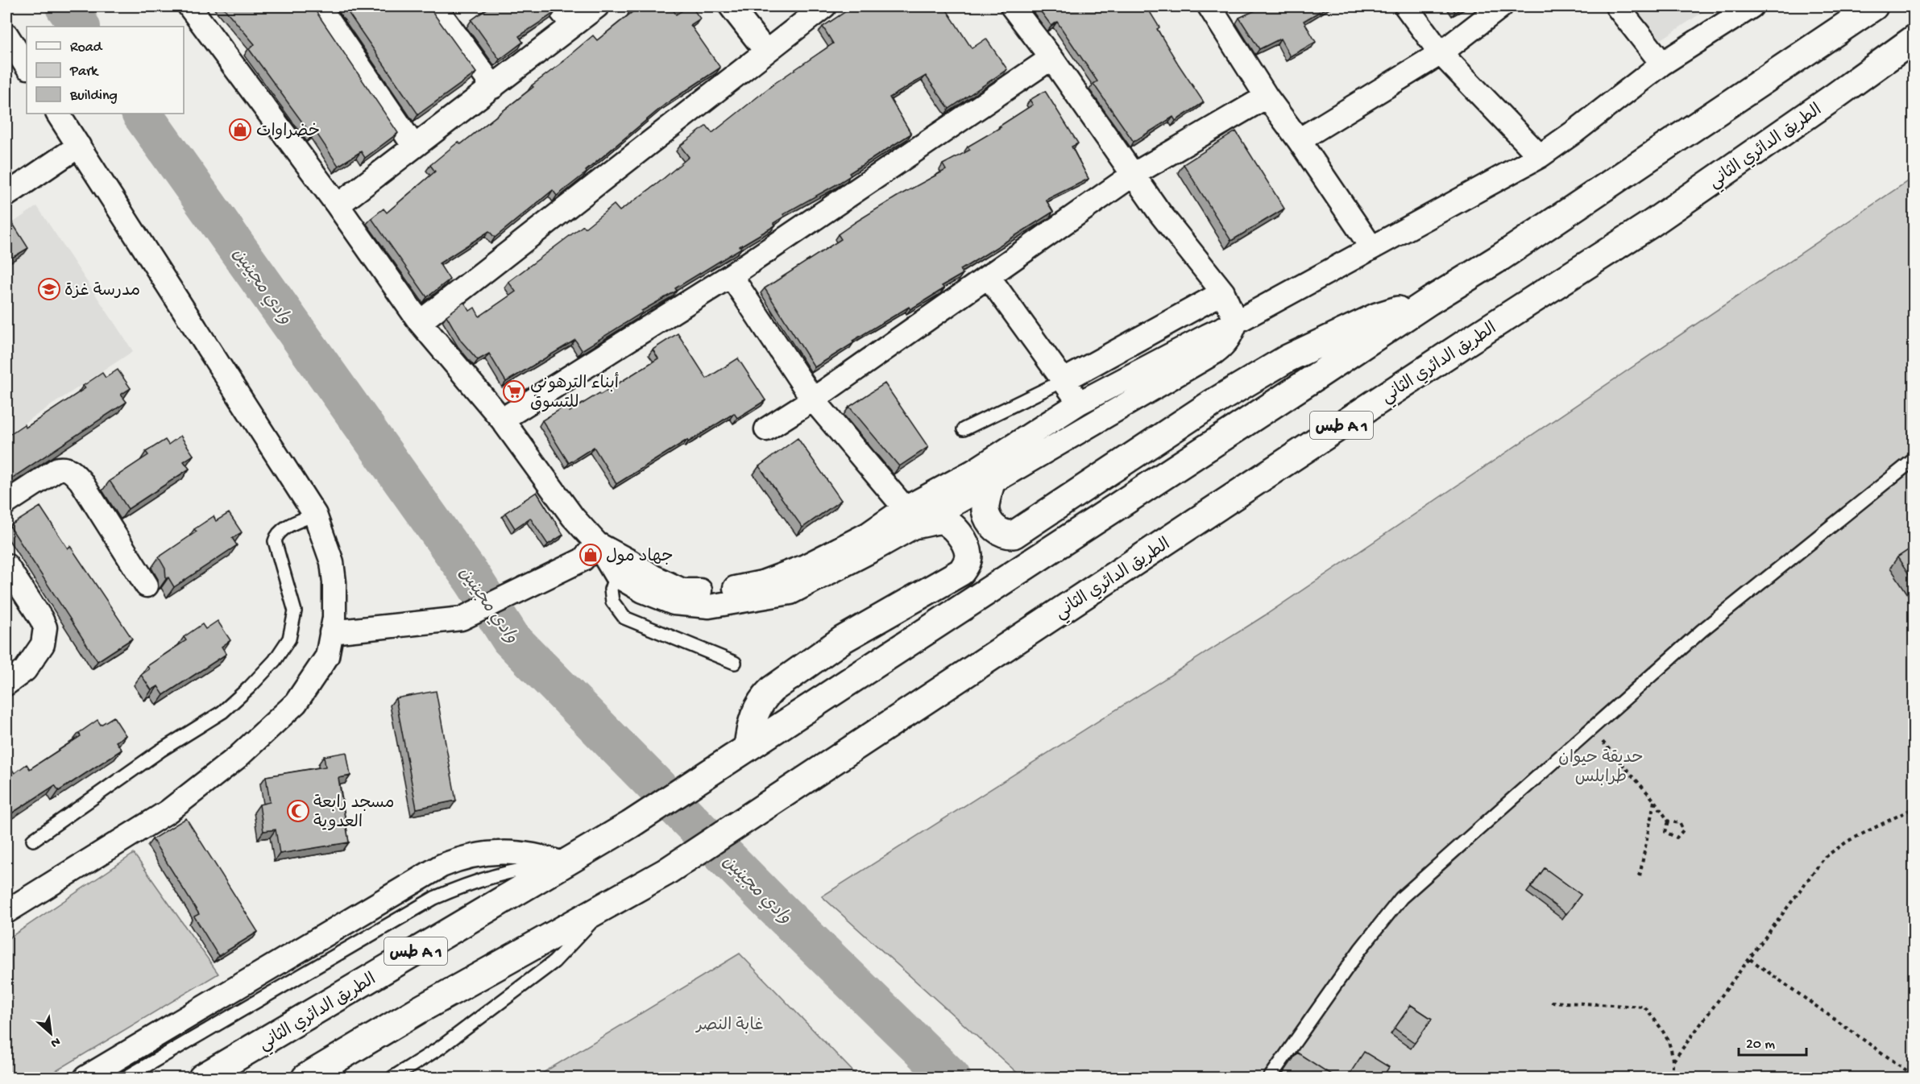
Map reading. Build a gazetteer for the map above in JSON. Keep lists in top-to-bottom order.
{
  "streets": {
    "highway": ["الطريق الدائري الثاني", "طس A 1"]
  },
  "crossings": [
    ["الطريق الدائري الثاني", "طس A 1"]
  ],
  "water": ["وادي مجينين"],
  "parks": ["حديقة حيوان طرابلس", "غابة النصر"],
  "places": {
    "shop": ["خضراوات", "جهاد مول"],
    "school or university": ["مدرسة غزة"],
    "supermarket": ["أبناء الترهوني للتسوق"],
    "mosque": ["مسجد رابعة العدوية"]
  },
  "legend": ["Road", "Park", "Building"],
  "scale_bar": "20 m",
  "north": "bottom right"
}
